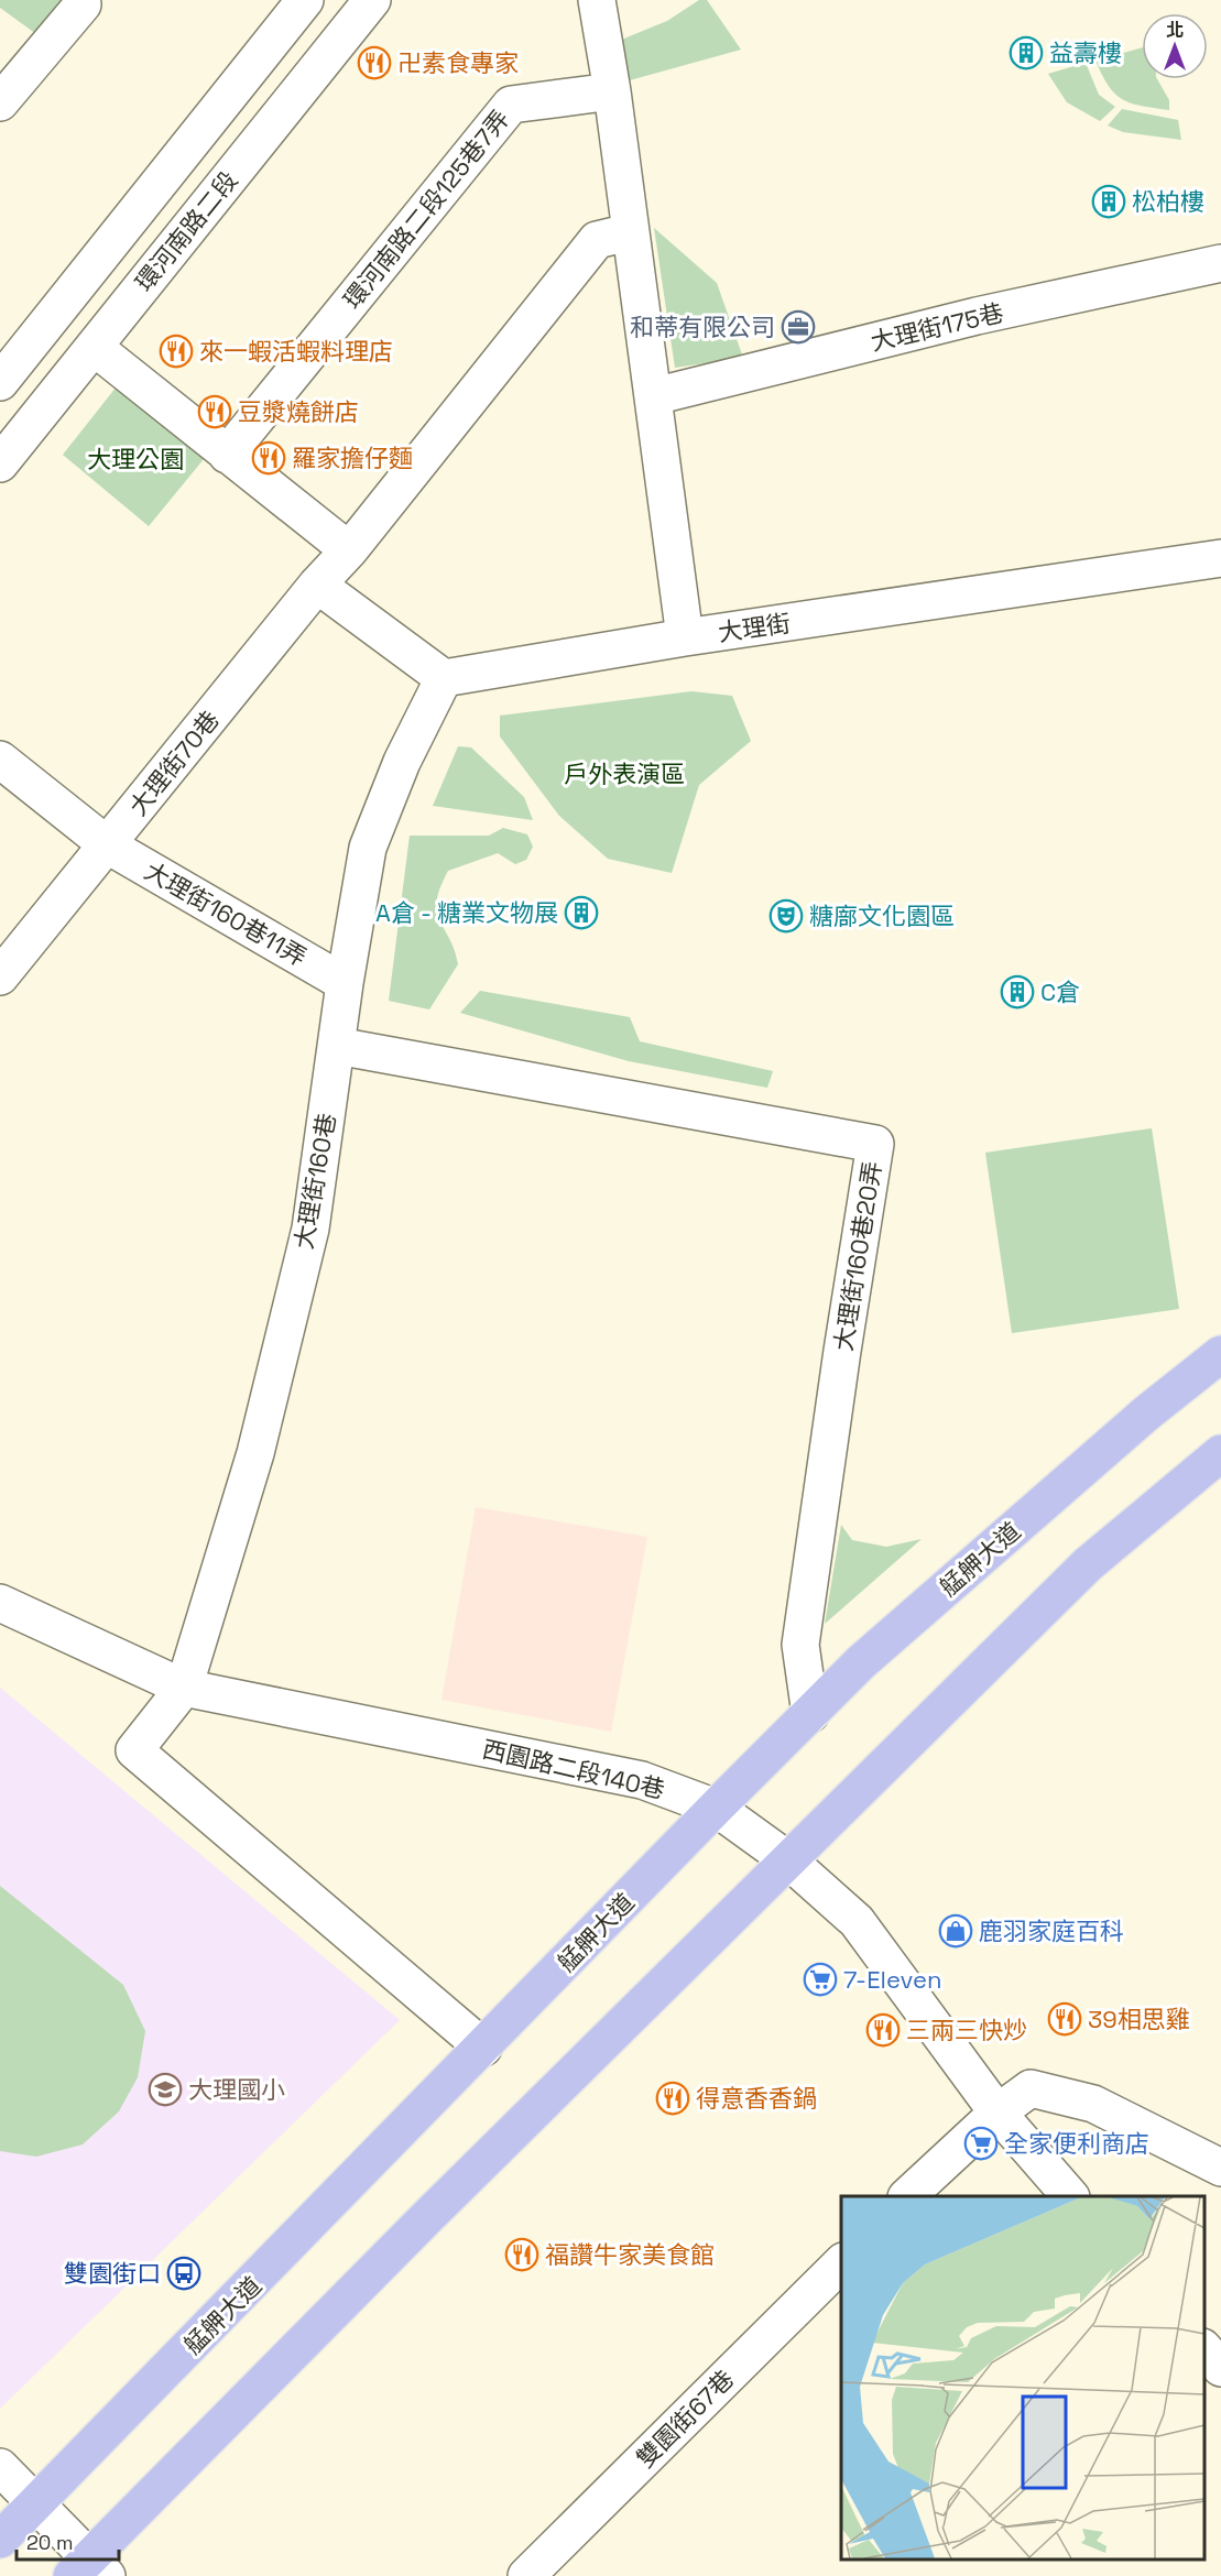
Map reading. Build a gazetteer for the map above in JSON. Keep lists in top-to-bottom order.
{
  "streets": {
    "main road": ["艋舺大道"],
    "street": [
      "環河南路二段125巷7弄",
      "環河南路二段",
      "大理街175巷",
      "大理街",
      "大理街70巷",
      "大理街160巷11弄",
      "大理街160巷",
      "大理街160巷20弄",
      "西園路二段140巷",
      "雙園街67巷"
    ]
  },
  "crossings": [
    ["大理街", "大理街160巷"],
    ["大理街70巷", "大理街160巷11弄"],
    ["大理街160巷11弄", "大理街160巷"],
    ["大理街160巷", "大理街160巷20弄"],
    ["大理街160巷", "西園路二段140巷"],
    ["大理街160巷20弄", "艋舺大道"],
    ["艋舺大道", "西園路二段140巷"]
  ],
  "parks": ["大理公園", "戶外表演區"],
  "places": {
    "building": [
      "益壽樓",
      "松柏樓",
      "A倉 - 糖業文物展",
      "C倉"
    ],
    "restaurant": [
      "卍素食專家",
      "來一蝦活蝦料理店",
      "豆漿燒餅店",
      "羅家擔仔麵",
      "39相思雞",
      "三兩三快炒",
      "得意香香鍋",
      "福讚牛家美食館"
    ],
    "office": ["和蒂有限公司"],
    "theatre": ["糖廍文化園區"],
    "shop": ["鹿羽家庭百科"],
    "supermarket": ["7-Eleven", "全家便利商店"],
    "school or university": ["大理國小"],
    "bus stop": ["雙園街口"]
  },
  "scale_bar": "20 m",
  "north": "top"
}
